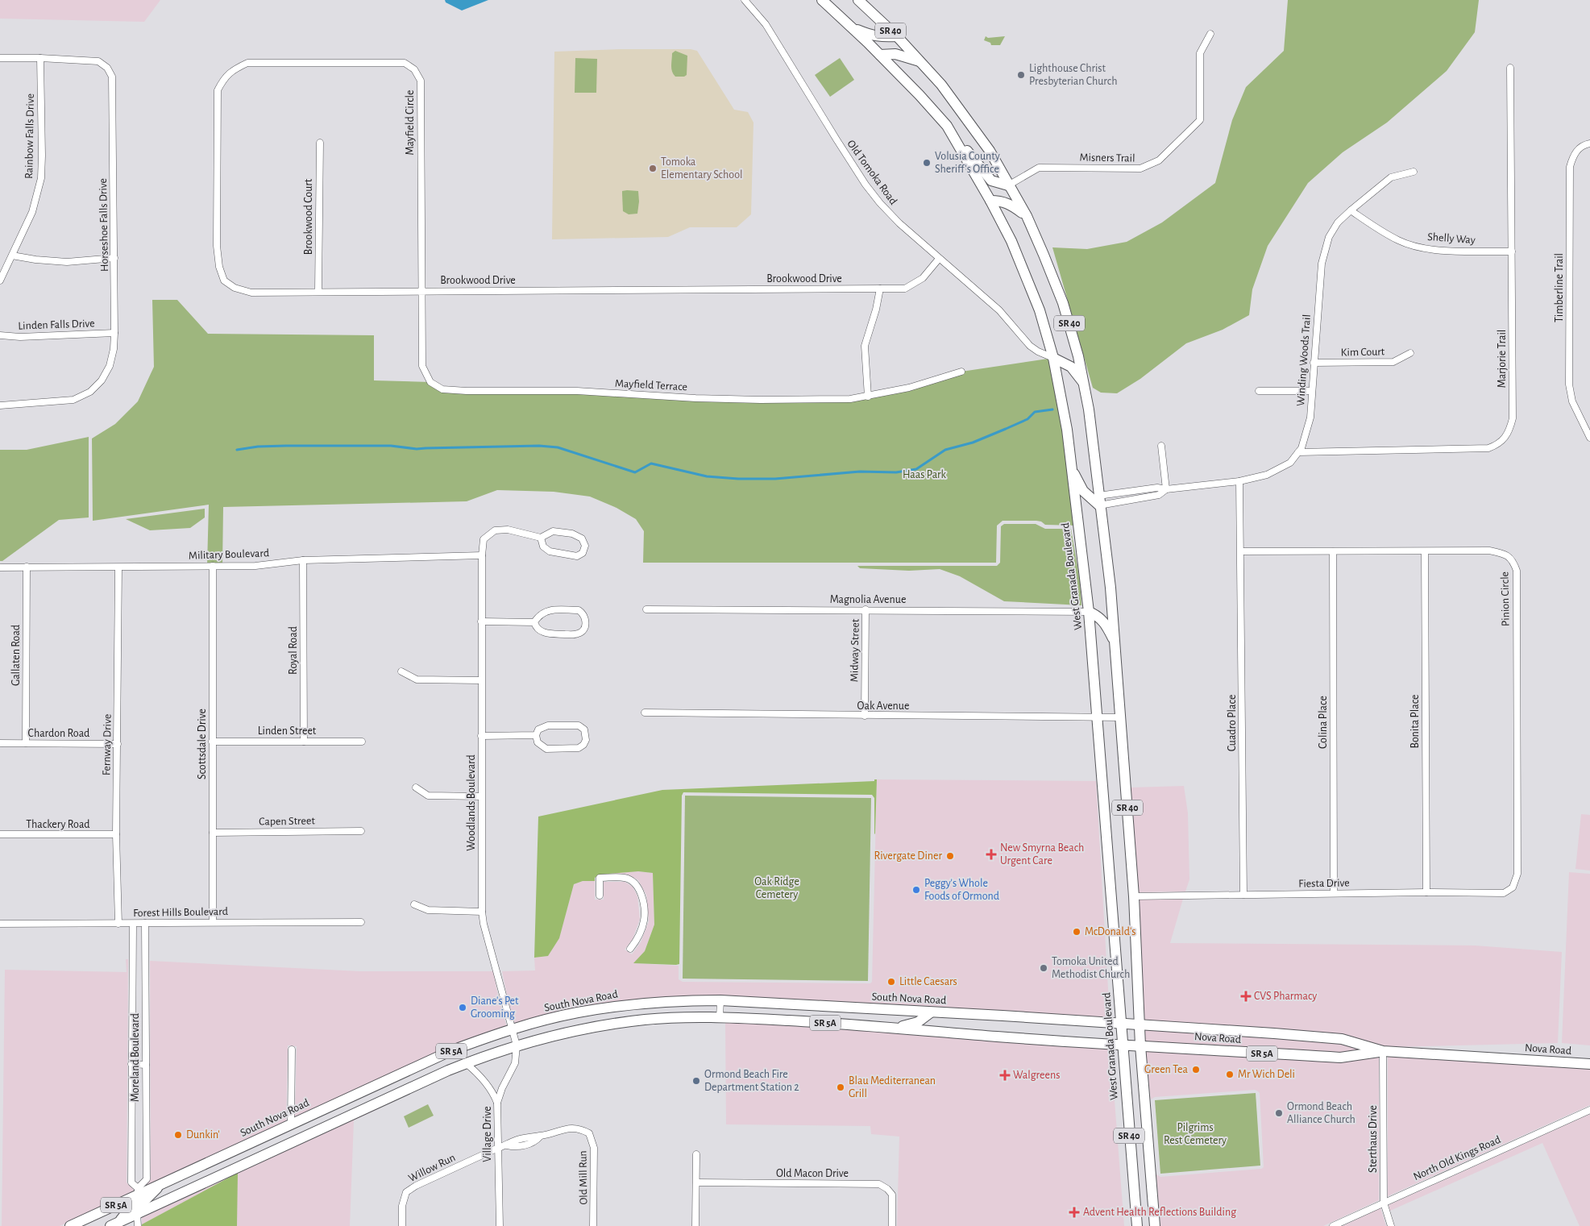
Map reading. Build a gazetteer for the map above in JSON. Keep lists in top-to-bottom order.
{
  "streets": {
    "main road": [
      "SR 40",
      "West Granada Boulevard",
      "South Nova Road",
      "SR 5A",
      "Nova Road"
    ],
    "street": [
      "Mayfield Circle",
      "Rainbow Falls Drive",
      "Misners Trail",
      "Old Tomoka Road",
      "Brookwood Court",
      "Horseshoe Falls Drive",
      "Shelly Way",
      "Brookwood Drive",
      "Timberline Trail",
      "Linden Falls Drive",
      "Kim Court",
      "Marjorie Trail",
      "Winding Woods Trail",
      "Mayfield Terrace",
      "Military Boulevard",
      "Pinion Circle",
      "Magnolia Avenue",
      "Royal Road",
      "Midway Street",
      "Gallaten Road",
      "Oak Avenue",
      "Bonita Place",
      "Colina Place",
      "Cuadro Place",
      "Linden Street",
      "Chardon Road",
      "Scottsdale Drive",
      "Fernway Drive",
      "Woodlands Boulevard",
      "Capen Street",
      "Thackery Road",
      "Fiesta Drive",
      "Forest Hills Boulevard",
      "Moreland Boulevard",
      "Village Drive",
      "Sterthaus Drive",
      "North Old Kings Road",
      "Willow Run",
      "Old Macon Drive",
      "Old Mill Run"
    ]
  },
  "crossings": [
    ["SR 40", "Misners Trail"],
    ["SR 40", "Winding Woods Trail"],
    ["SR 40", "Oak Avenue"],
    ["SR 40", "Fiesta Drive"],
    ["SR 40", "South Nova Road"],
    ["SR 40", "Nova Road"],
    ["Mayfield Circle", "Brookwood Drive"],
    ["Mayfield Circle", "Mayfield Terrace"],
    ["Rainbow Falls Drive", "Horseshoe Falls Drive"],
    ["Old Tomoka Road", "Brookwood Drive"],
    ["Old Tomoka Road", "West Granada Boulevard"],
    ["Brookwood Court", "Brookwood Drive"],
    ["Horseshoe Falls Drive", "Linden Falls Drive"],
    ["Shelly Way", "Marjorie Trail"],
    ["Shelly Way", "Winding Woods Trail"],
    ["Brookwood Drive", "Mayfield Terrace"],
    ["Kim Court", "Winding Woods Trail"],
    ["Marjorie Trail", "Winding Woods Trail"],
    ["Winding Woods Trail", "Cuadro Place"],
    ["Military Boulevard", "Royal Road"],
    ["Military Boulevard", "Gallaten Road"],
    ["Military Boulevard", "Scottsdale Drive"],
    ["Military Boulevard", "Fernway Drive"],
    ["Military Boulevard", "Woodlands Boulevard"],
    ["West Granada Boulevard", "Magnolia Avenue"],
    ["West Granada Boulevard", "Oak Avenue"],
    ["West Granada Boulevard", "South Nova Road"],
    ["West Granada Boulevard", "SR 5A"],
    ["West Granada Boulevard", "Nova Road"],
    ["Pinion Circle", "Bonita Place"],
    ["Pinion Circle", "Colina Place"],
    ["Pinion Circle", "Cuadro Place"],
    ["Pinion Circle", "Fiesta Drive"],
    ["Magnolia Avenue", "Midway Street"],
    ["Royal Road", "Linden Street"],
    ["Midway Street", "Oak Avenue"],
    ["Gallaten Road", "Chardon Road"],
    ["Bonita Place", "Fiesta Drive"],
    ["Colina Place", "Fiesta Drive"],
    ["Cuadro Place", "Fiesta Drive"],
    ["Linden Street", "Scottsdale Drive"],
    ["Chardon Road", "Fernway Drive"],
    ["Scottsdale Drive", "Capen Street"],
    ["Scottsdale Drive", "Forest Hills Boulevard"],
    ["Fernway Drive", "Thackery Road"],
    ["Fernway Drive", "Forest Hills Boulevard"],
    ["Woodlands Boulevard", "South Nova Road"],
    ["Woodlands Boulevard", "SR 5A"],
    ["Woodlands Boulevard", "Village Drive"],
    ["Forest Hills Boulevard", "Moreland Boulevard"],
    ["South Nova Road", "Nova Road"],
    ["South Nova Road", "Moreland Boulevard"],
    ["SR 5A", "Nova Road"],
    ["SR 5A", "Village Drive"],
    ["Nova Road", "Sterthaus Drive"],
    ["Village Drive", "Willow Run"],
    ["Village Drive", "Old Mill Run"],
    ["Sterthaus Drive", "North Old Kings Road"],
    ["Willow Run", "Old Mill Run"]
  ],
  "parks": ["Haas Park", "Oak Ridge Cemetery", "Pilgrims Rest Cemetery"],
  "places": {
    "other": [
      "Lighthouse Christ Presbyterian Church",
      "Volusia County Sheriff's Office",
      "Tomoka Elementary School",
      "Rivergate Diner",
      "Peggy's Whole Foods of Ormond",
      "McDonald's",
      "Tomoka United Methodist Church",
      "Little Caesars",
      "Diane's Pet Grooming",
      "Green Tea",
      "Mr Wich Deli",
      "Ormond Beach Fire Department Station 2",
      "Blau Mediterranean Grill",
      "Ormond Beach Alliance Church",
      "Dunkin'"
    ],
    "health": [
      "New Smyrna Beach Urgent Care",
      "CVS Pharmacy",
      "Walgreens",
      "Advent Health Reflections Building"
    ]
  }
}
